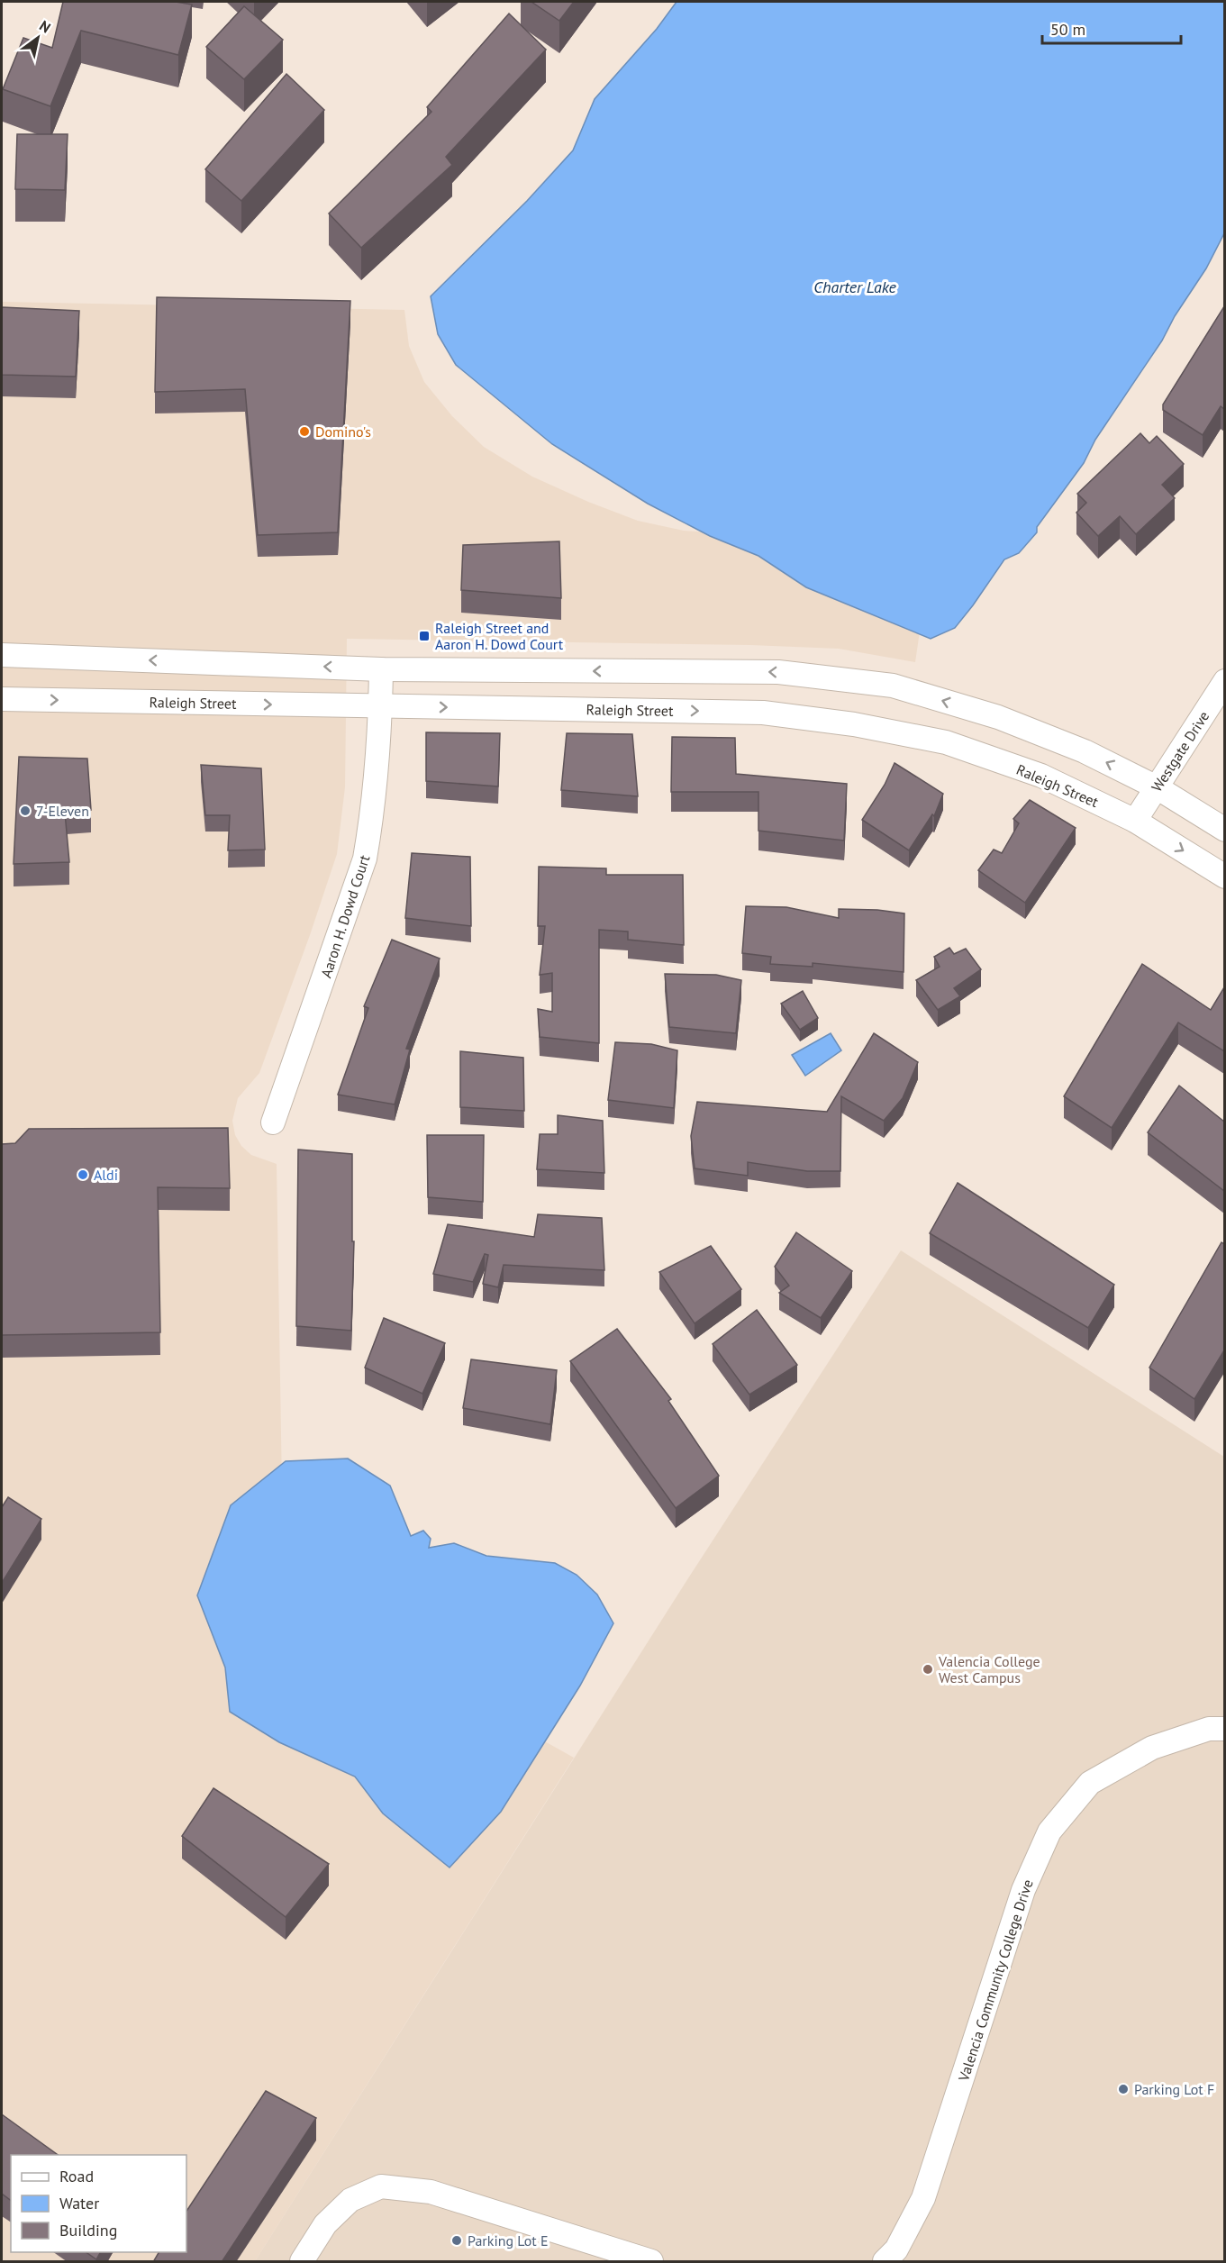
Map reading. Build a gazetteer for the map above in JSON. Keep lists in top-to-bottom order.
{
  "streets": {
    "street": [
      "Raleigh Street",
      "Westgate Drive",
      "Aaron H. Dowd Court",
      "Valencia Community College Drive"
    ]
  },
  "crossings": [
    ["Raleigh Street", "Westgate Drive"],
    ["Raleigh Street", "Aaron H. Dowd Court"]
  ],
  "water": ["Charter Lake"],
  "places": {
    "other": [
      "Domino's",
      "7-Eleven",
      "Aldi",
      "Valencia College West Campus",
      "Parking Lot F",
      "Parking Lot E"
    ],
    "transit": ["Raleigh Street and Aaron H. Dowd Court"]
  },
  "legend": ["Road", "Water", "Building"],
  "scale_bar": "50 m",
  "north": "top right"
}
